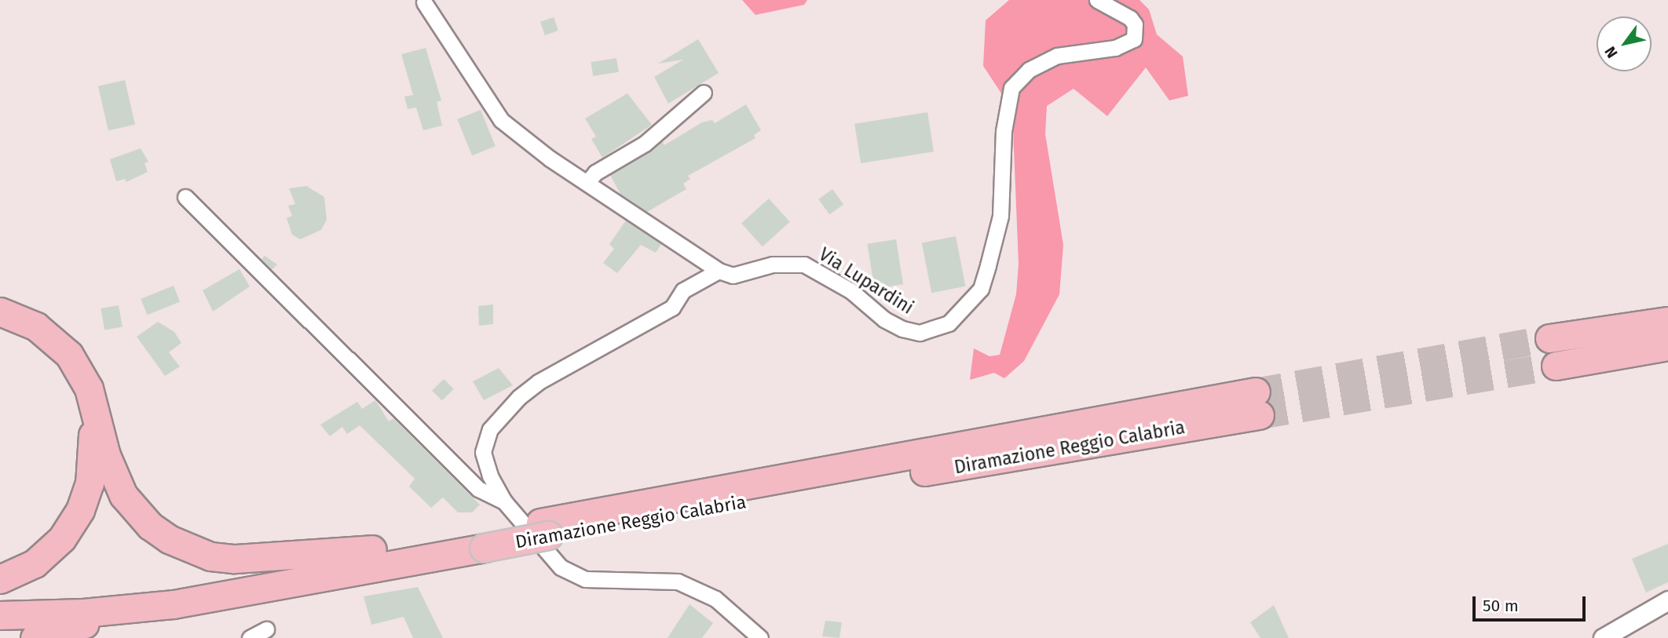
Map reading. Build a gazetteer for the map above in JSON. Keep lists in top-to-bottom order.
{
  "streets": {
    "highway": ["Diramazione Reggio Calabria"],
    "street": ["Via Lupardini"]
  },
  "scale_bar": "50 m",
  "north": "bottom left"
}
